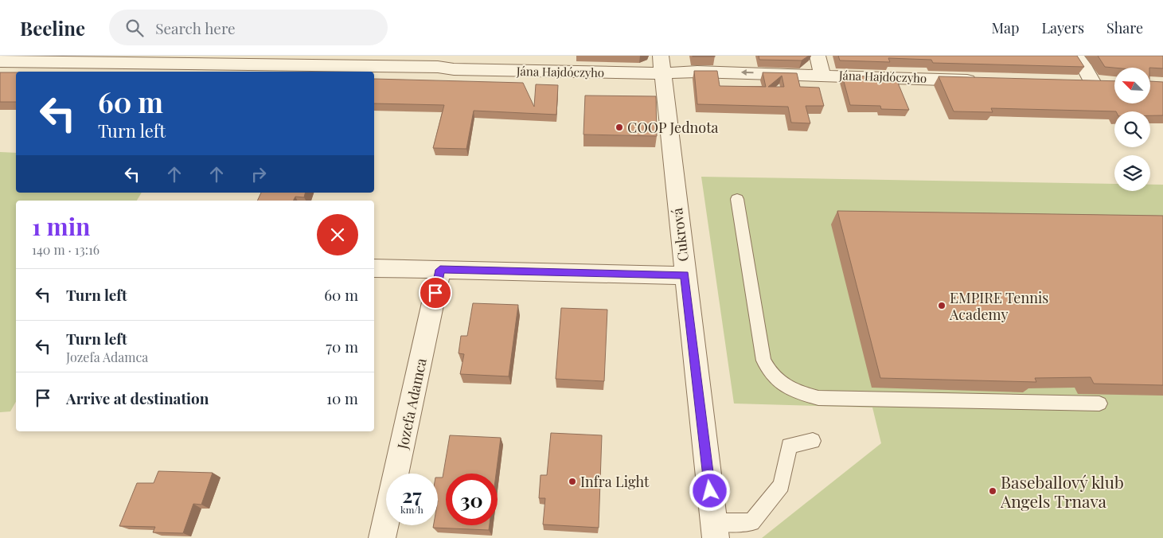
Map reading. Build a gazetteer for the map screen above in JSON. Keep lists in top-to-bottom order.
{
  "streets": {
    "street": ["Jána Hajdóczyho", "Cukrová", "Jozefa Adamca"]
  },
  "crossings": [
    ["Jána Hajdóczyho", "Cukrová"]
  ],
  "places": [
    "COOP Jednota",
    "EMPIRE Tennis Academy",
    "Infra Light",
    "Baseballový klub Angels Trnava"
  ],
  "north": "top left",
  "page": {
    "header": "Beeline",
    "search": "Search here",
    "nav": ["Map", "Layers", "Share"],
    "turn": ["60 m", "Turn left"],
    "heading": ["1 min", "140 m · 13:16"],
    "list": [
      {
        "name": "Turn left",
        "value": "60 m"
      },
      {
        "name": "Turn left",
        "note": "Jozefa Adamca",
        "value": "70 m"
      },
      {
        "name": "Arrive at destination",
        "value": "10 m"
      }
    ],
    "speed": "27 km/h",
    "limit": "30"
  }
}
